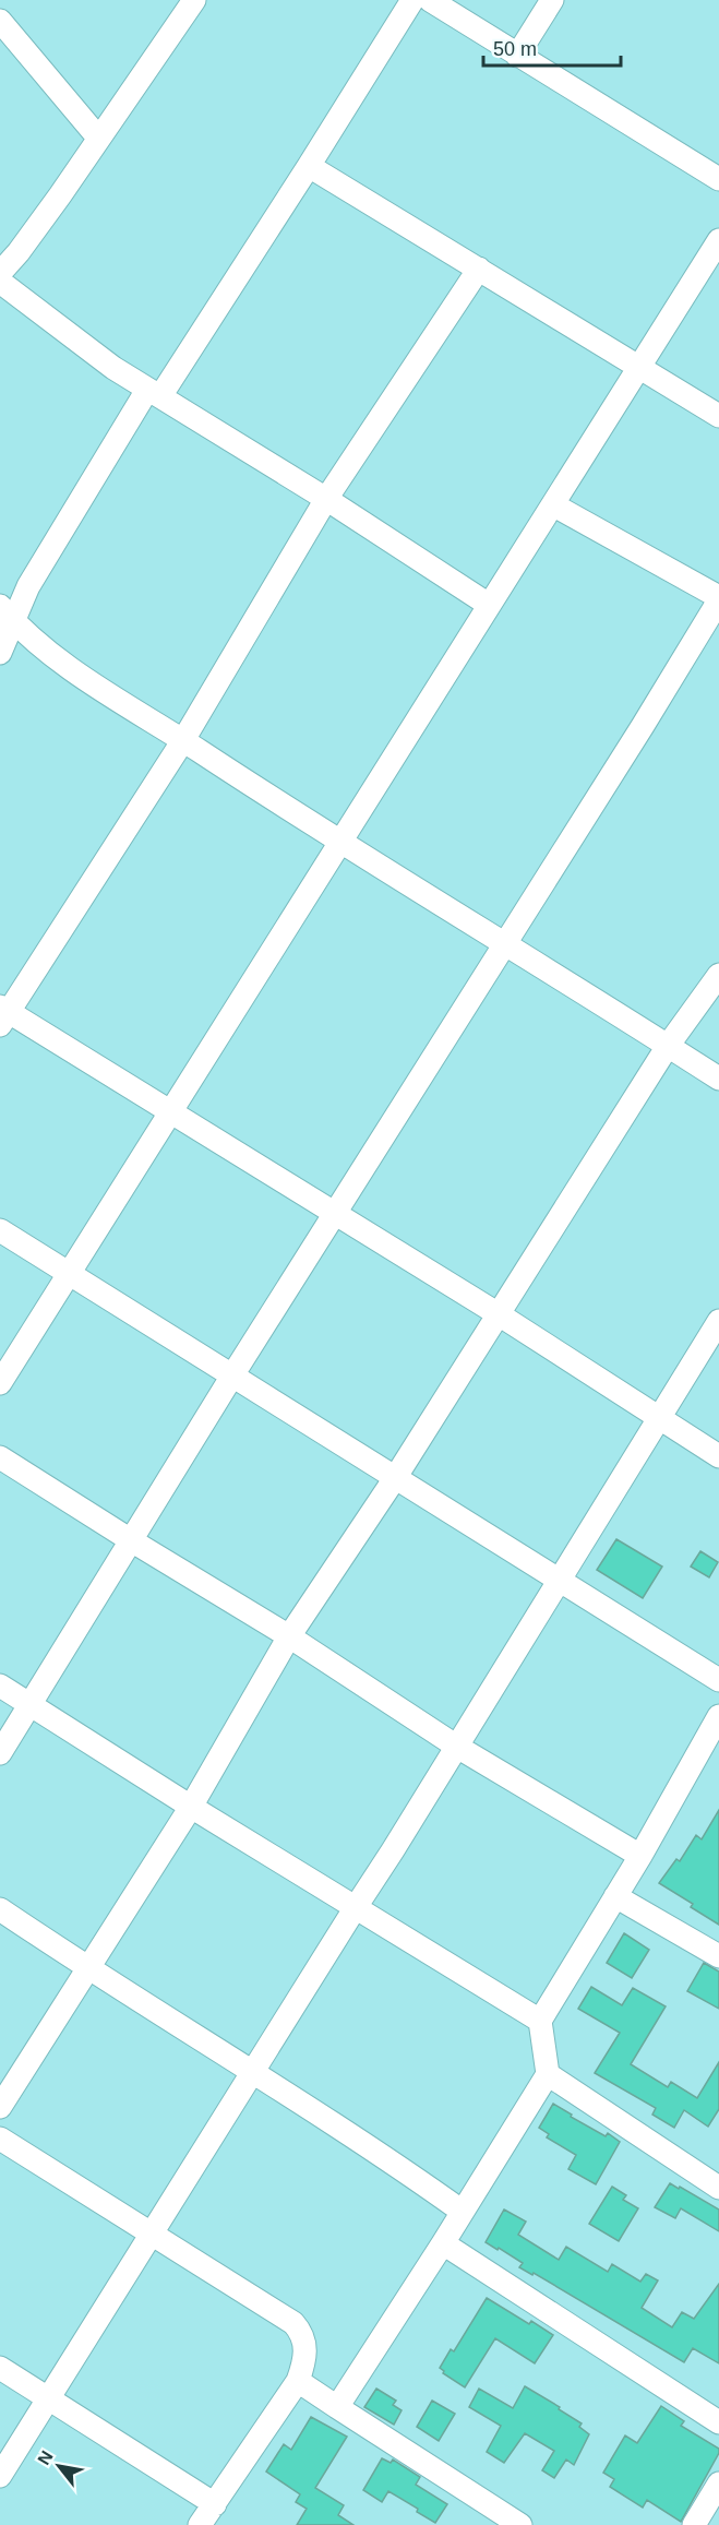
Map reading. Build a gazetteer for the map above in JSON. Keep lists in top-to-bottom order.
{
  "scale_bar": "50 m",
  "north": "top left"
}
